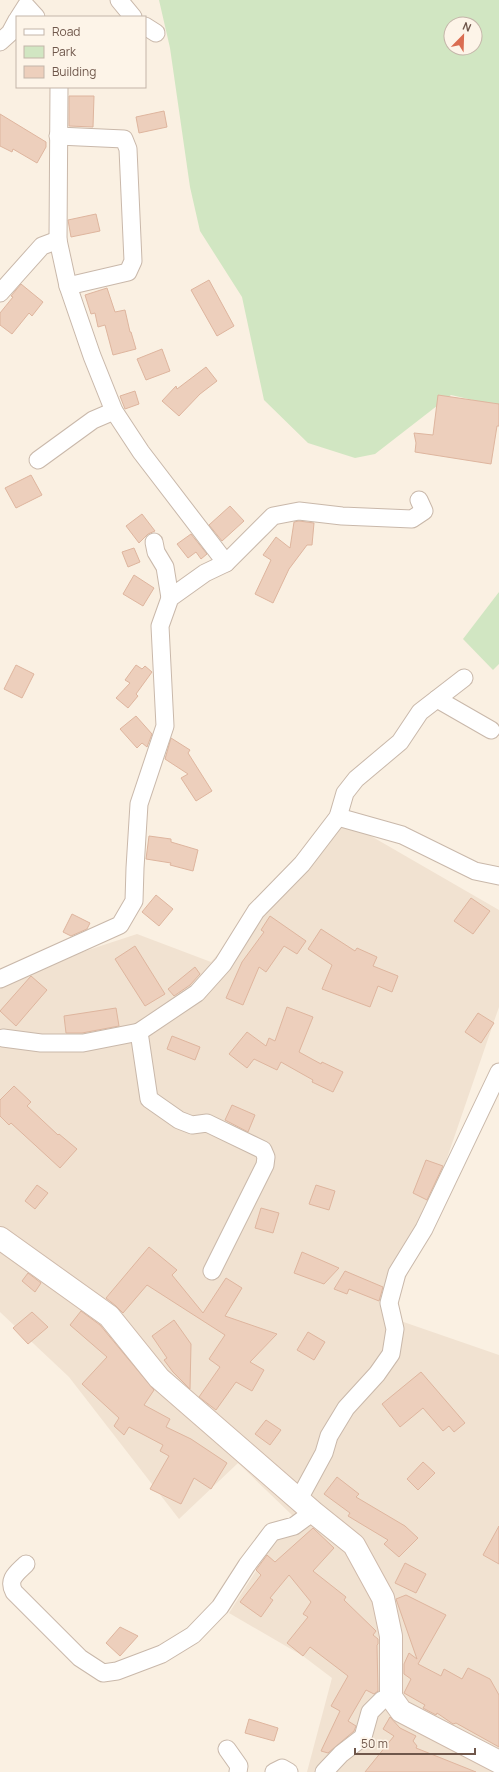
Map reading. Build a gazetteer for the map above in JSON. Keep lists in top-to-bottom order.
{
  "legend": ["Road", "Park", "Building"],
  "scale_bar": "50 m",
  "north": "top right"
}
